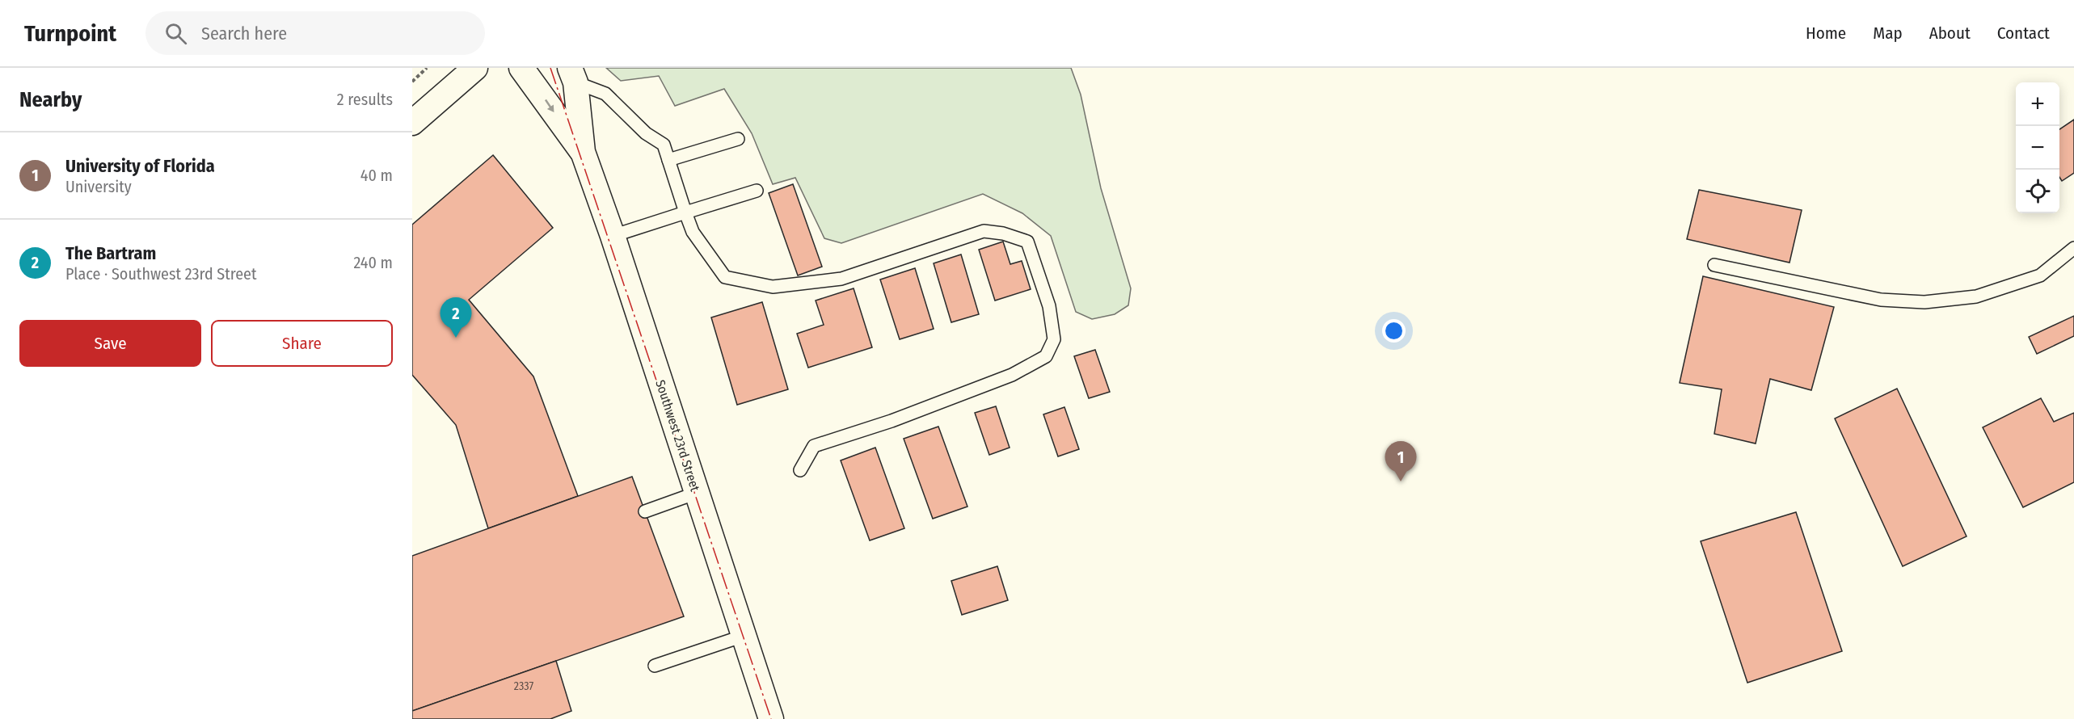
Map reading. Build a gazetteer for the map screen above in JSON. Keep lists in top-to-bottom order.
{
  "streets": {
    "street": ["Southwest 23rd Street"]
  },
  "house_numbers": ["2337"],
  "page": {
    "header": "Turnpoint",
    "search": "Search here",
    "nav": [
      "Home",
      "Map",
      "About",
      "Contact"
    ],
    "heading": ["Nearby", "2 results"],
    "map_buttons": ["+", "−"],
    "list": [
      {
        "mark": "1",
        "name": "University of Florida",
        "note": "University",
        "value": "40 m"
      },
      {
        "mark": "2",
        "name": "The Bartram",
        "note": "Place · Southwest 23rd Street",
        "value": "240 m"
      }
    ],
    "pins": ["2", "1"],
    "buttons": ["Save", "Share"]
  }
}
